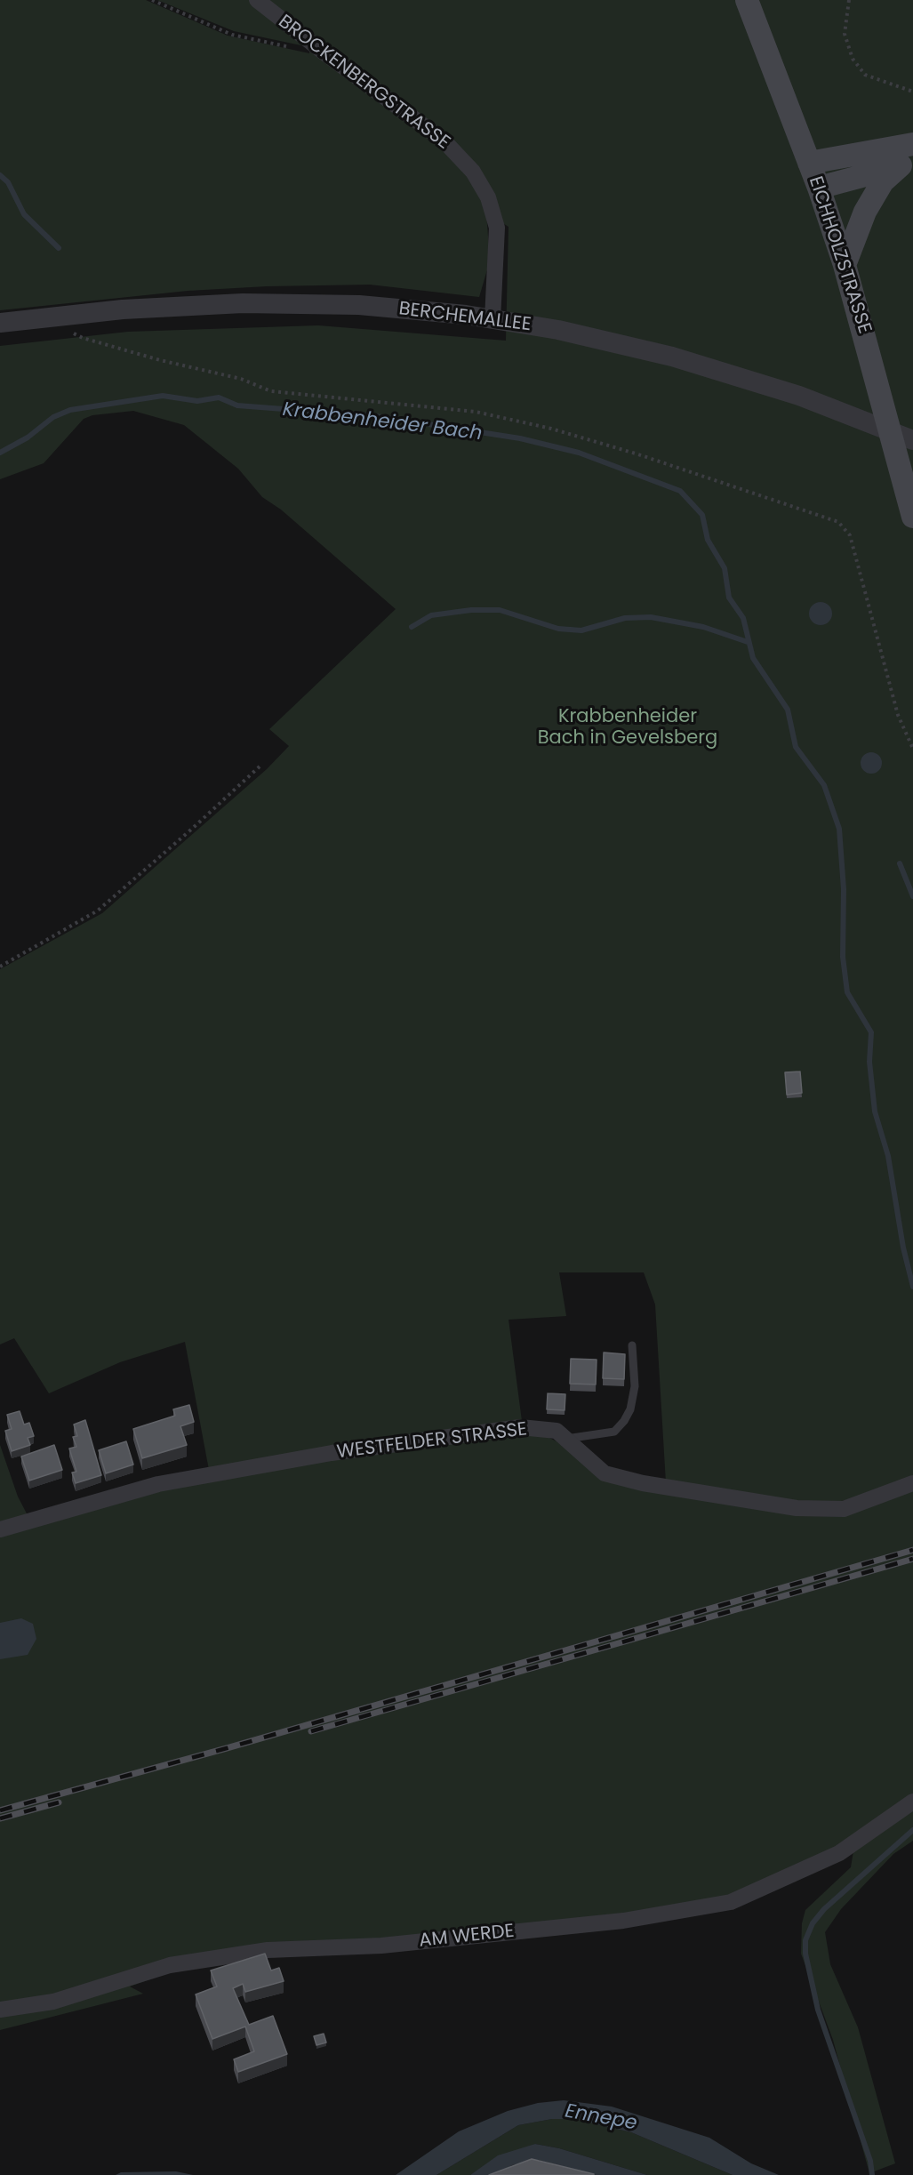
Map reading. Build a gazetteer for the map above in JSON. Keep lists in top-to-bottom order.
{
  "streets": {
    "main road": ["EICHHOLZSTRASSE"],
    "street": [
      "BROCKENBERGSTRASSE",
      "BERCHEMALLEE",
      "WESTFELDER STRASSE",
      "AM WERDE"
    ]
  },
  "crossings": [
    ["BROCKENBERGSTRASSE", "BERCHEMALLEE"]
  ],
  "water": ["Krabbenheider Bach", "Ennepe"],
  "parks": ["Krabbenheider Bach in Gevelsberg"]
}
